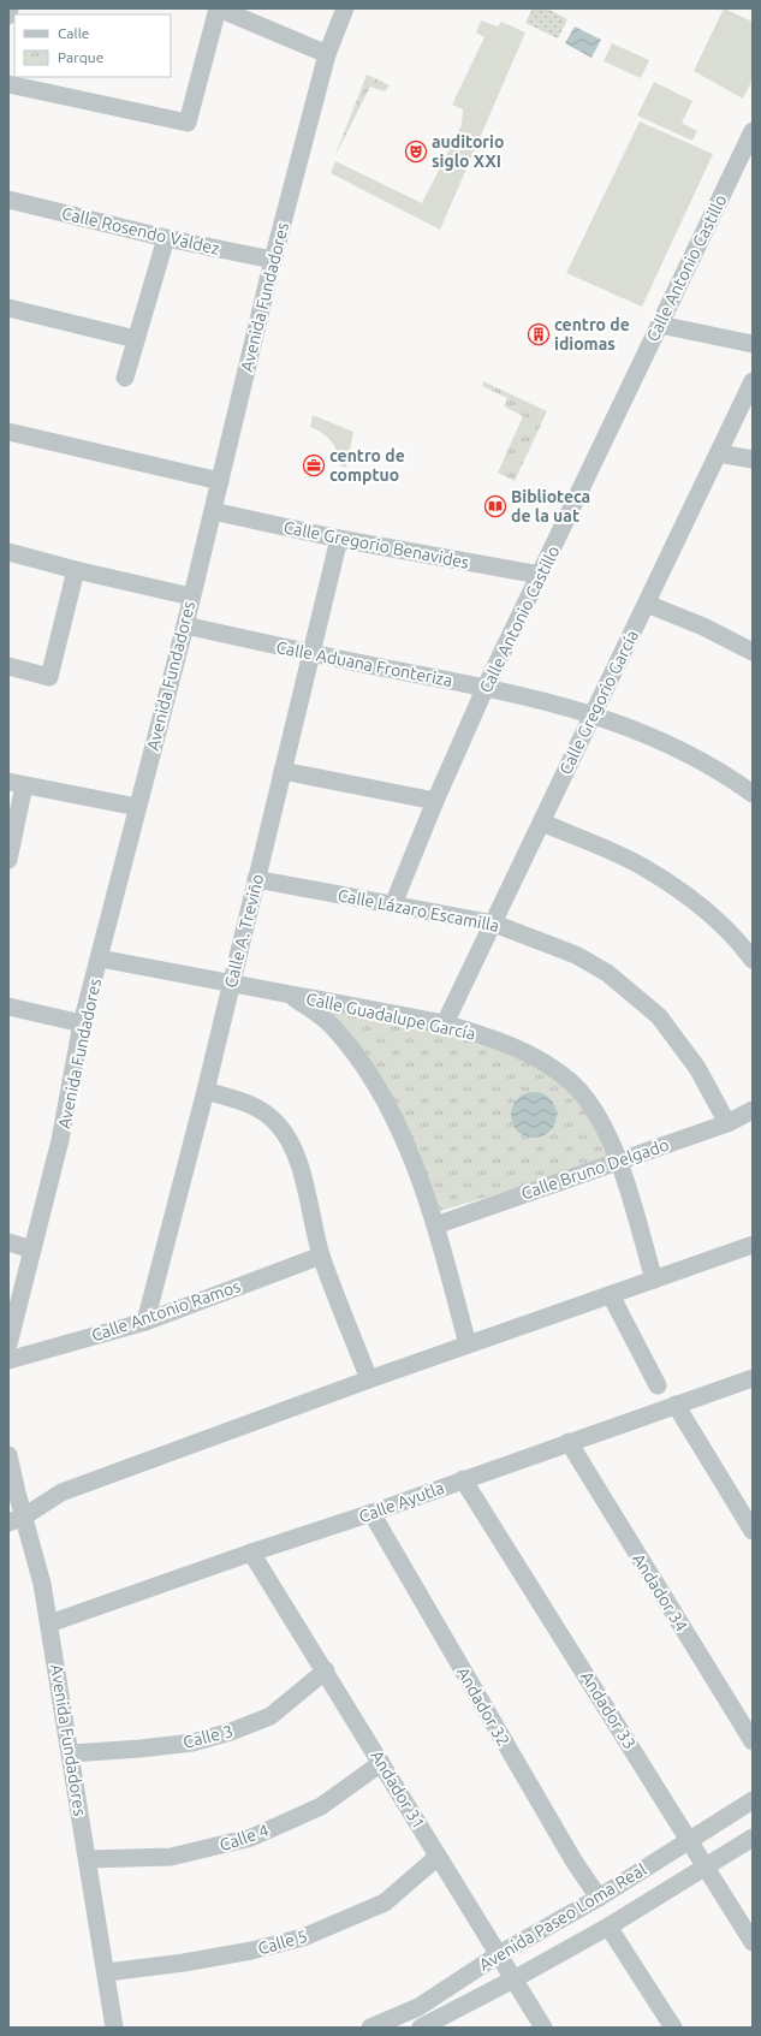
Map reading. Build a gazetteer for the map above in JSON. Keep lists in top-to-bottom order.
{
  "streets": {
    "street": [
      "Calle Rosendo Valdez",
      "Calle Antonio Castillo",
      "Avenida Fundadores",
      "Calle Gregorio Benavides",
      "Calle Aduana Fronteriza",
      "Calle Gregorio García",
      "Calle Lázaro Escamilla",
      "Calle A. Treviño",
      "Calle Guadalupe García",
      "Calle Bruno Delgado",
      "Calle Antonio Ramos",
      "Calle Ayutla",
      "Andador 34",
      "Andador 32",
      "Andador 33",
      "Calle 3",
      "Andador 31",
      "Calle 4",
      "Avenida Paseo Loma Real",
      "Calle 5"
    ]
  },
  "crossings": [
    ["Calle Rosendo Valdez", "Avenida Fundadores"],
    ["Calle Antonio Castillo", "Calle Gregorio Benavides"],
    ["Calle Antonio Castillo", "Calle Aduana Fronteriza"],
    ["Calle Antonio Castillo", "Calle Lázaro Escamilla"],
    ["Avenida Fundadores", "Calle Gregorio Benavides"],
    ["Avenida Fundadores", "Calle Aduana Fronteriza"],
    ["Avenida Fundadores", "Calle Guadalupe García"],
    ["Avenida Fundadores", "Calle Ayutla"],
    ["Avenida Fundadores", "Calle 3"],
    ["Avenida Fundadores", "Calle 4"],
    ["Avenida Fundadores", "Calle 5"],
    ["Calle Gregorio Benavides", "Calle A. Treviño"],
    ["Calle Aduana Fronteriza", "Calle Gregorio García"],
    ["Calle Aduana Fronteriza", "Calle A. Treviño"],
    ["Calle Gregorio García", "Calle Lázaro Escamilla"],
    ["Calle Gregorio García", "Calle Guadalupe García"],
    ["Calle Lázaro Escamilla", "Calle A. Treviño"],
    ["Calle Lázaro Escamilla", "Calle Bruno Delgado"],
    ["Calle A. Treviño", "Calle Guadalupe García"],
    ["Calle A. Treviño", "Calle Antonio Ramos"],
    ["Calle Guadalupe García", "Calle Bruno Delgado"],
    ["Calle Ayutla", "Andador 34"],
    ["Calle Ayutla", "Andador 32"],
    ["Calle Ayutla", "Andador 33"],
    ["Calle Ayutla", "Andador 31"],
    ["Andador 32", "Avenida Paseo Loma Real"],
    ["Andador 33", "Avenida Paseo Loma Real"],
    ["Calle 3", "Andador 31"],
    ["Andador 31", "Calle 4"],
    ["Andador 31", "Avenida Paseo Loma Real"],
    ["Andador 31", "Calle 5"]
  ],
  "places": {
    "theatre": ["auditorio siglo XXI"],
    "building": ["centro de idiomas"],
    "office": ["centro de comptuo"],
    "library": ["Biblioteca de la uat"]
  },
  "legend": ["Calle", "Parque"]
}
